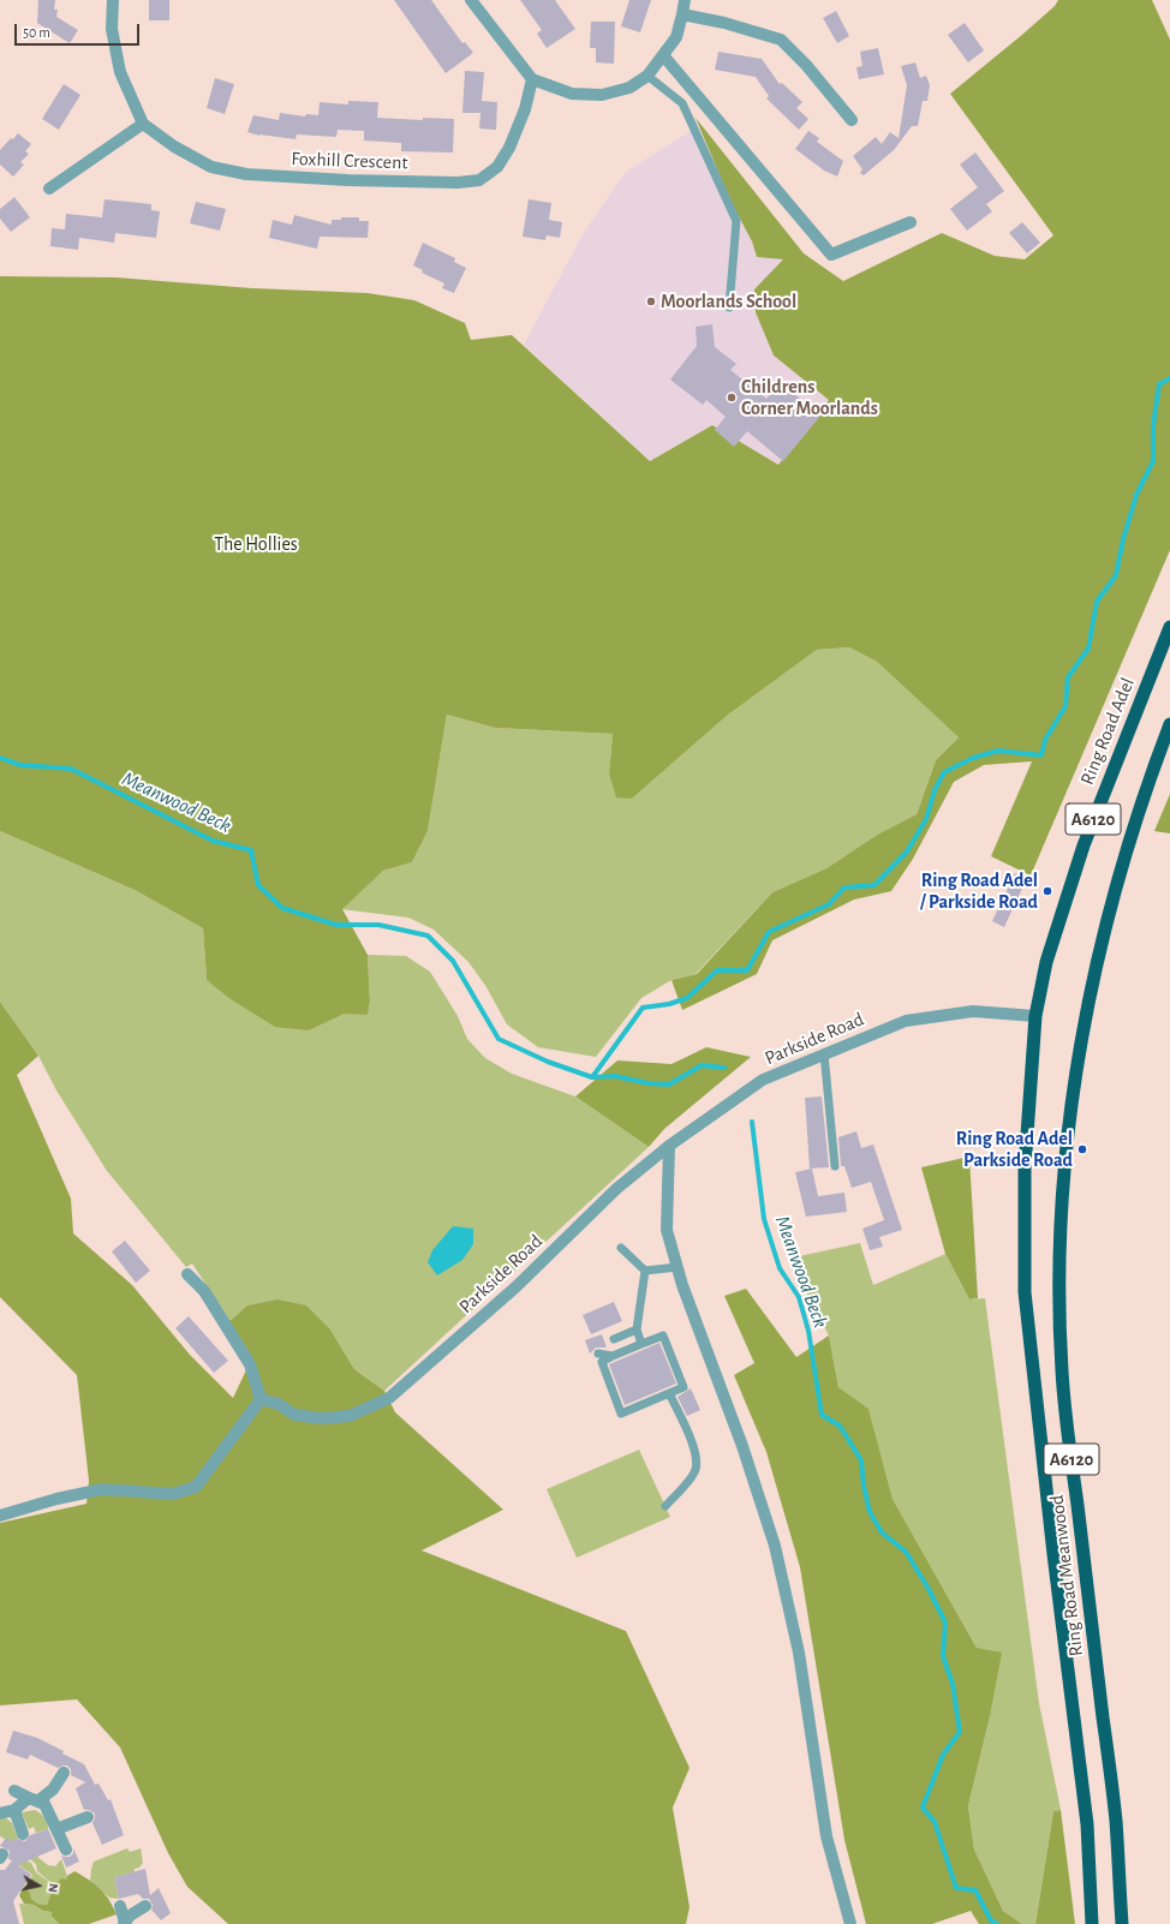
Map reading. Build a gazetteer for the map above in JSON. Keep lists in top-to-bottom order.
{
  "streets": {
    "highway": ["Ring Road Adel", "A6120", "Ring Road Meanwood"],
    "street": ["Foxhill Crescent", "Parkside Road"]
  },
  "crossings": [
    ["Ring Road Adel", "Parkside Road"],
    ["Ring Road Adel", "Ring Road Meanwood"],
    ["Parkside Road", "Ring Road Meanwood"]
  ],
  "water": ["Meanwood Beck"],
  "parks": ["The Hollies"],
  "places": [
    "Moorlands School",
    "Childrens Corner Moorlands",
    "Ring Road Adel / Parkside Road",
    "Ring Road Adel Parkside Road"
  ],
  "scale_bar": "50 m",
  "north": "right"
}
